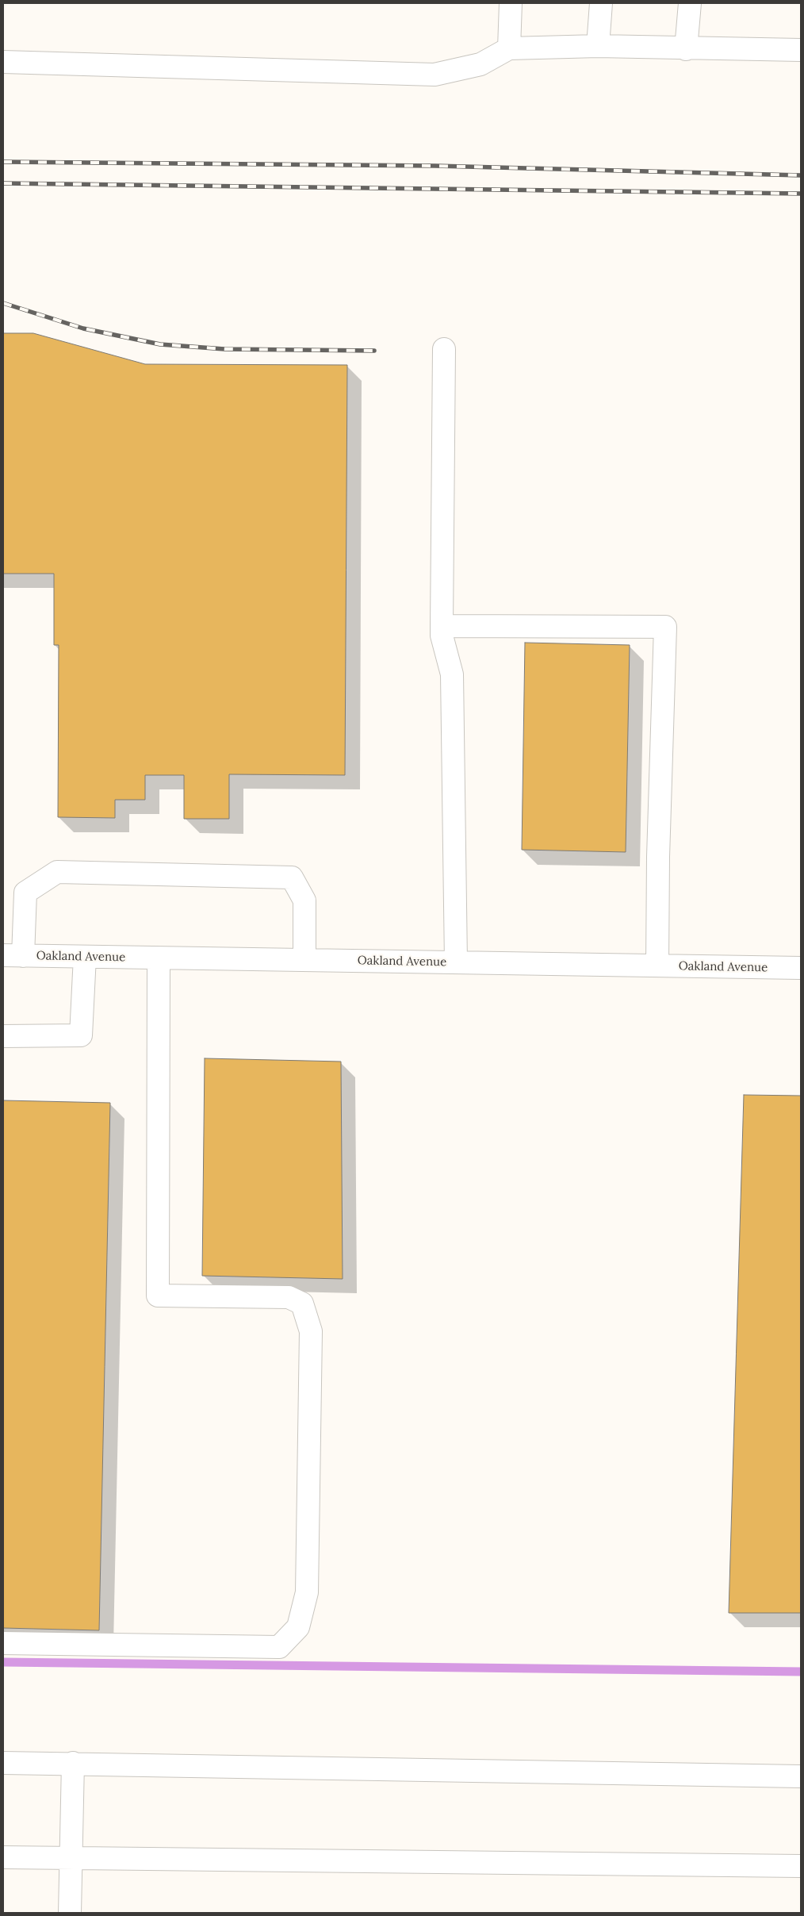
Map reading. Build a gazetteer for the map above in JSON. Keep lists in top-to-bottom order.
{
  "streets": {
    "street": ["Oakland Avenue"]
  }
}
